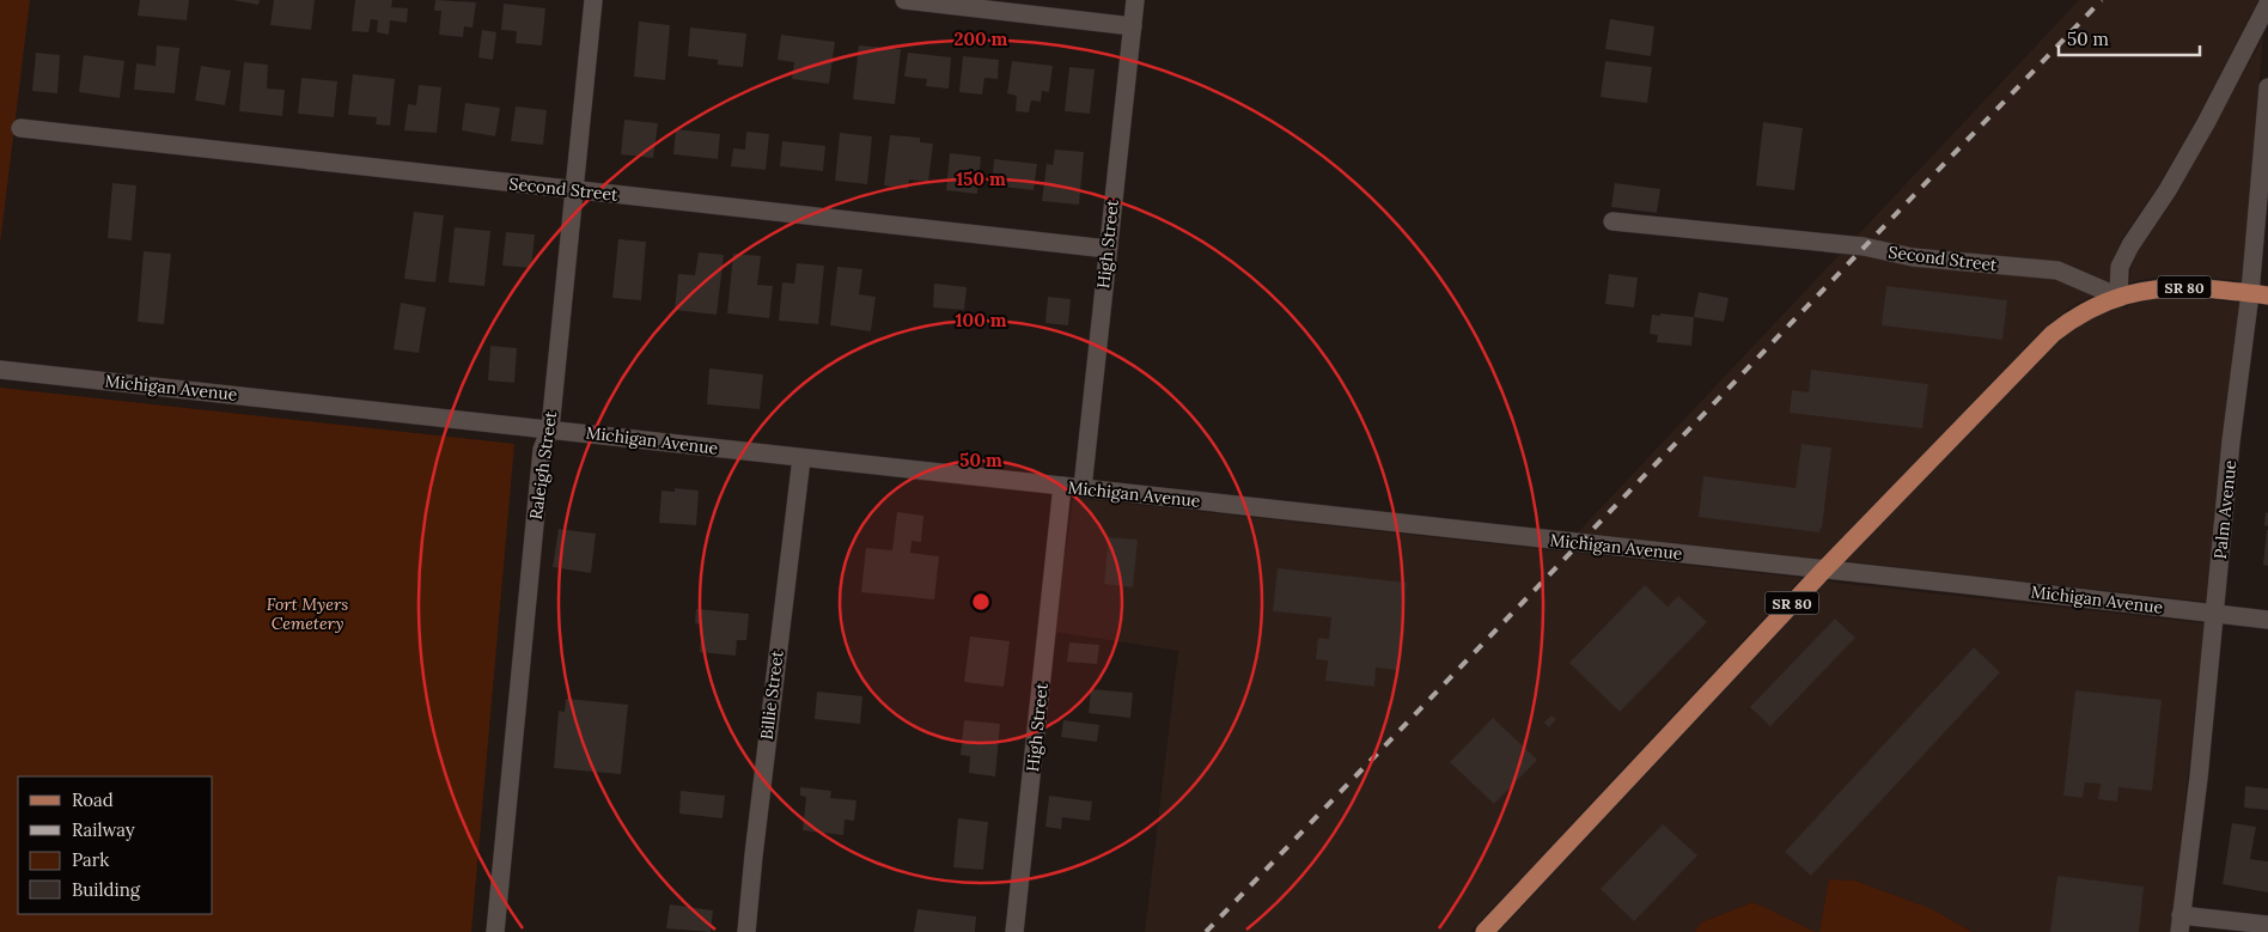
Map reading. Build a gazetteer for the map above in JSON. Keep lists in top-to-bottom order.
{
  "streets": {
    "main road": ["SR 80"],
    "street": [
      "Second Street",
      "High Street",
      "Michigan Avenue",
      "Raleigh Street",
      "Palm Avenue",
      "Billie Street"
    ]
  },
  "crossings": [
    ["Second Street", "High Street"],
    ["Second Street", "SR 80"],
    ["Second Street", "Raleigh Street"],
    ["High Street", "Michigan Avenue"],
    ["SR 80", "Michigan Avenue"],
    ["SR 80", "Palm Avenue"],
    ["Michigan Avenue", "Raleigh Street"],
    ["Michigan Avenue", "Palm Avenue"],
    ["Michigan Avenue", "Billie Street"]
  ],
  "parks": ["Fort Myers Cemetery"],
  "legend": [
    "Road",
    "Railway",
    "Park",
    "Building"
  ],
  "scale_bar": "50 m",
  "rings": [
    "200 m",
    "150 m",
    "100 m",
    "50 m"
  ]
}
